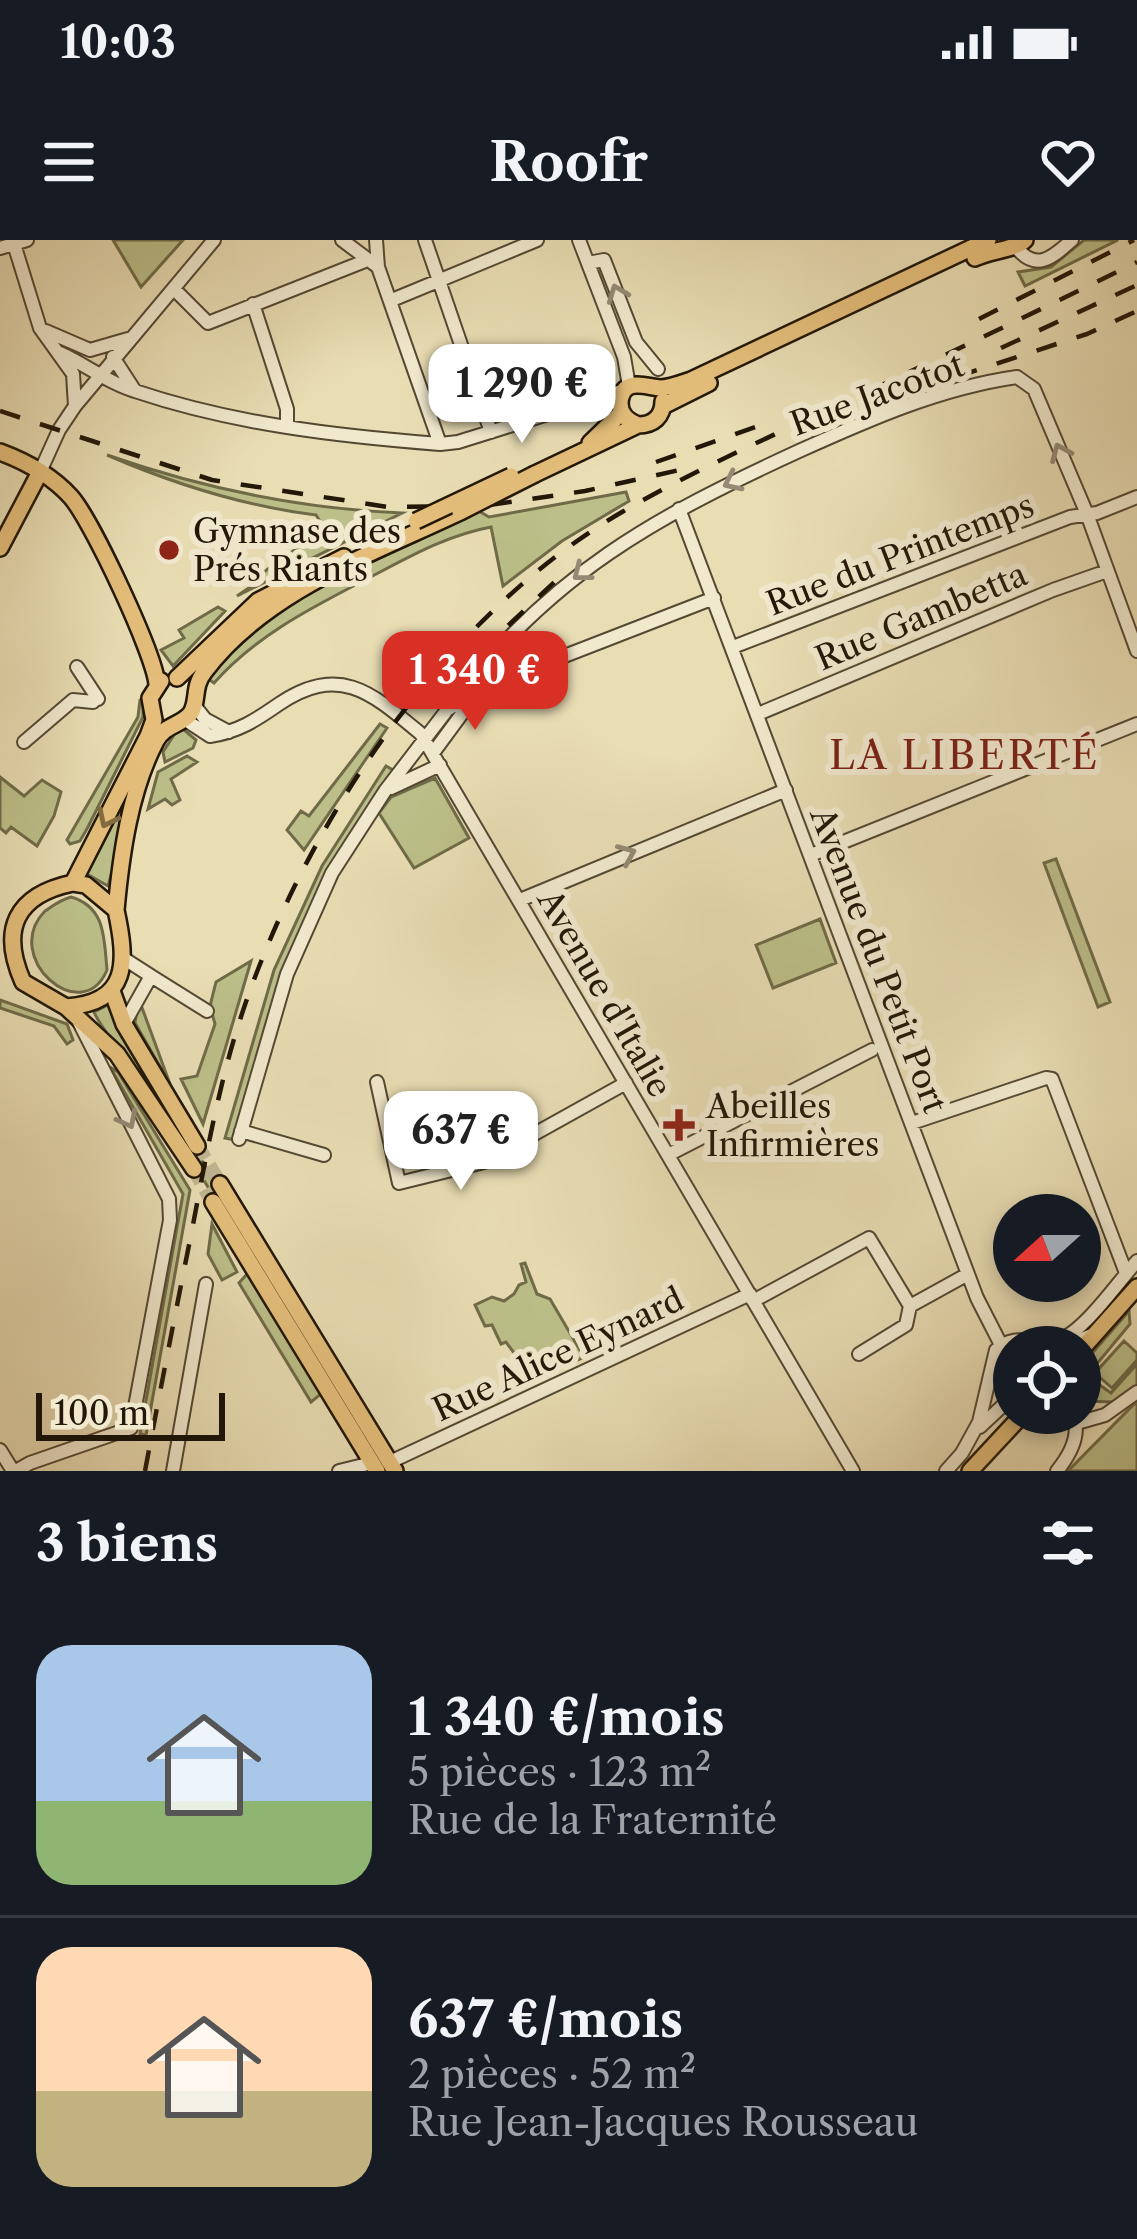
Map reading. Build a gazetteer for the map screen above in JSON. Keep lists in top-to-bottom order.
{
  "streets": {
    "street": [
      "Rue Jacotot",
      "Rue du Printemps",
      "Rue Gambetta",
      "Avenue du Petit Port",
      "Avenue d'Italie",
      "Rue Alice Eynard"
    ]
  },
  "crossings": [
    ["Rue Jacotot", "Rue du Printemps"],
    ["Rue Jacotot", "Rue Gambetta"],
    ["Rue Jacotot", "Avenue du Petit Port"],
    ["Rue du Printemps", "Avenue du Petit Port"],
    ["Rue Gambetta", "Avenue du Petit Port"],
    ["Avenue d'Italie", "Rue Alice Eynard"]
  ],
  "districts": ["LA LIBERTÉ"],
  "places": {
    "other": ["Gymnase des Prés Riants"],
    "health": ["Abeilles Infirmières"]
  },
  "scale_bar": "100 m",
  "north": "left",
  "page": {
    "status": "10:03",
    "header": "Roofr",
    "price": ["1 290 €", "1 340 €", "637 €"],
    "scale": "100 m",
    "heading": "3 biens",
    "list": [
      {
        "name": "1 340 €/mois",
        "note": "5 pièces · 123 m² · Rue de la Fraternité"
      },
      {
        "name": "637 €/mois",
        "note": "2 pièces · 52 m² · Rue Jean-Jacques Rousseau"
      }
    ]
  }
}
